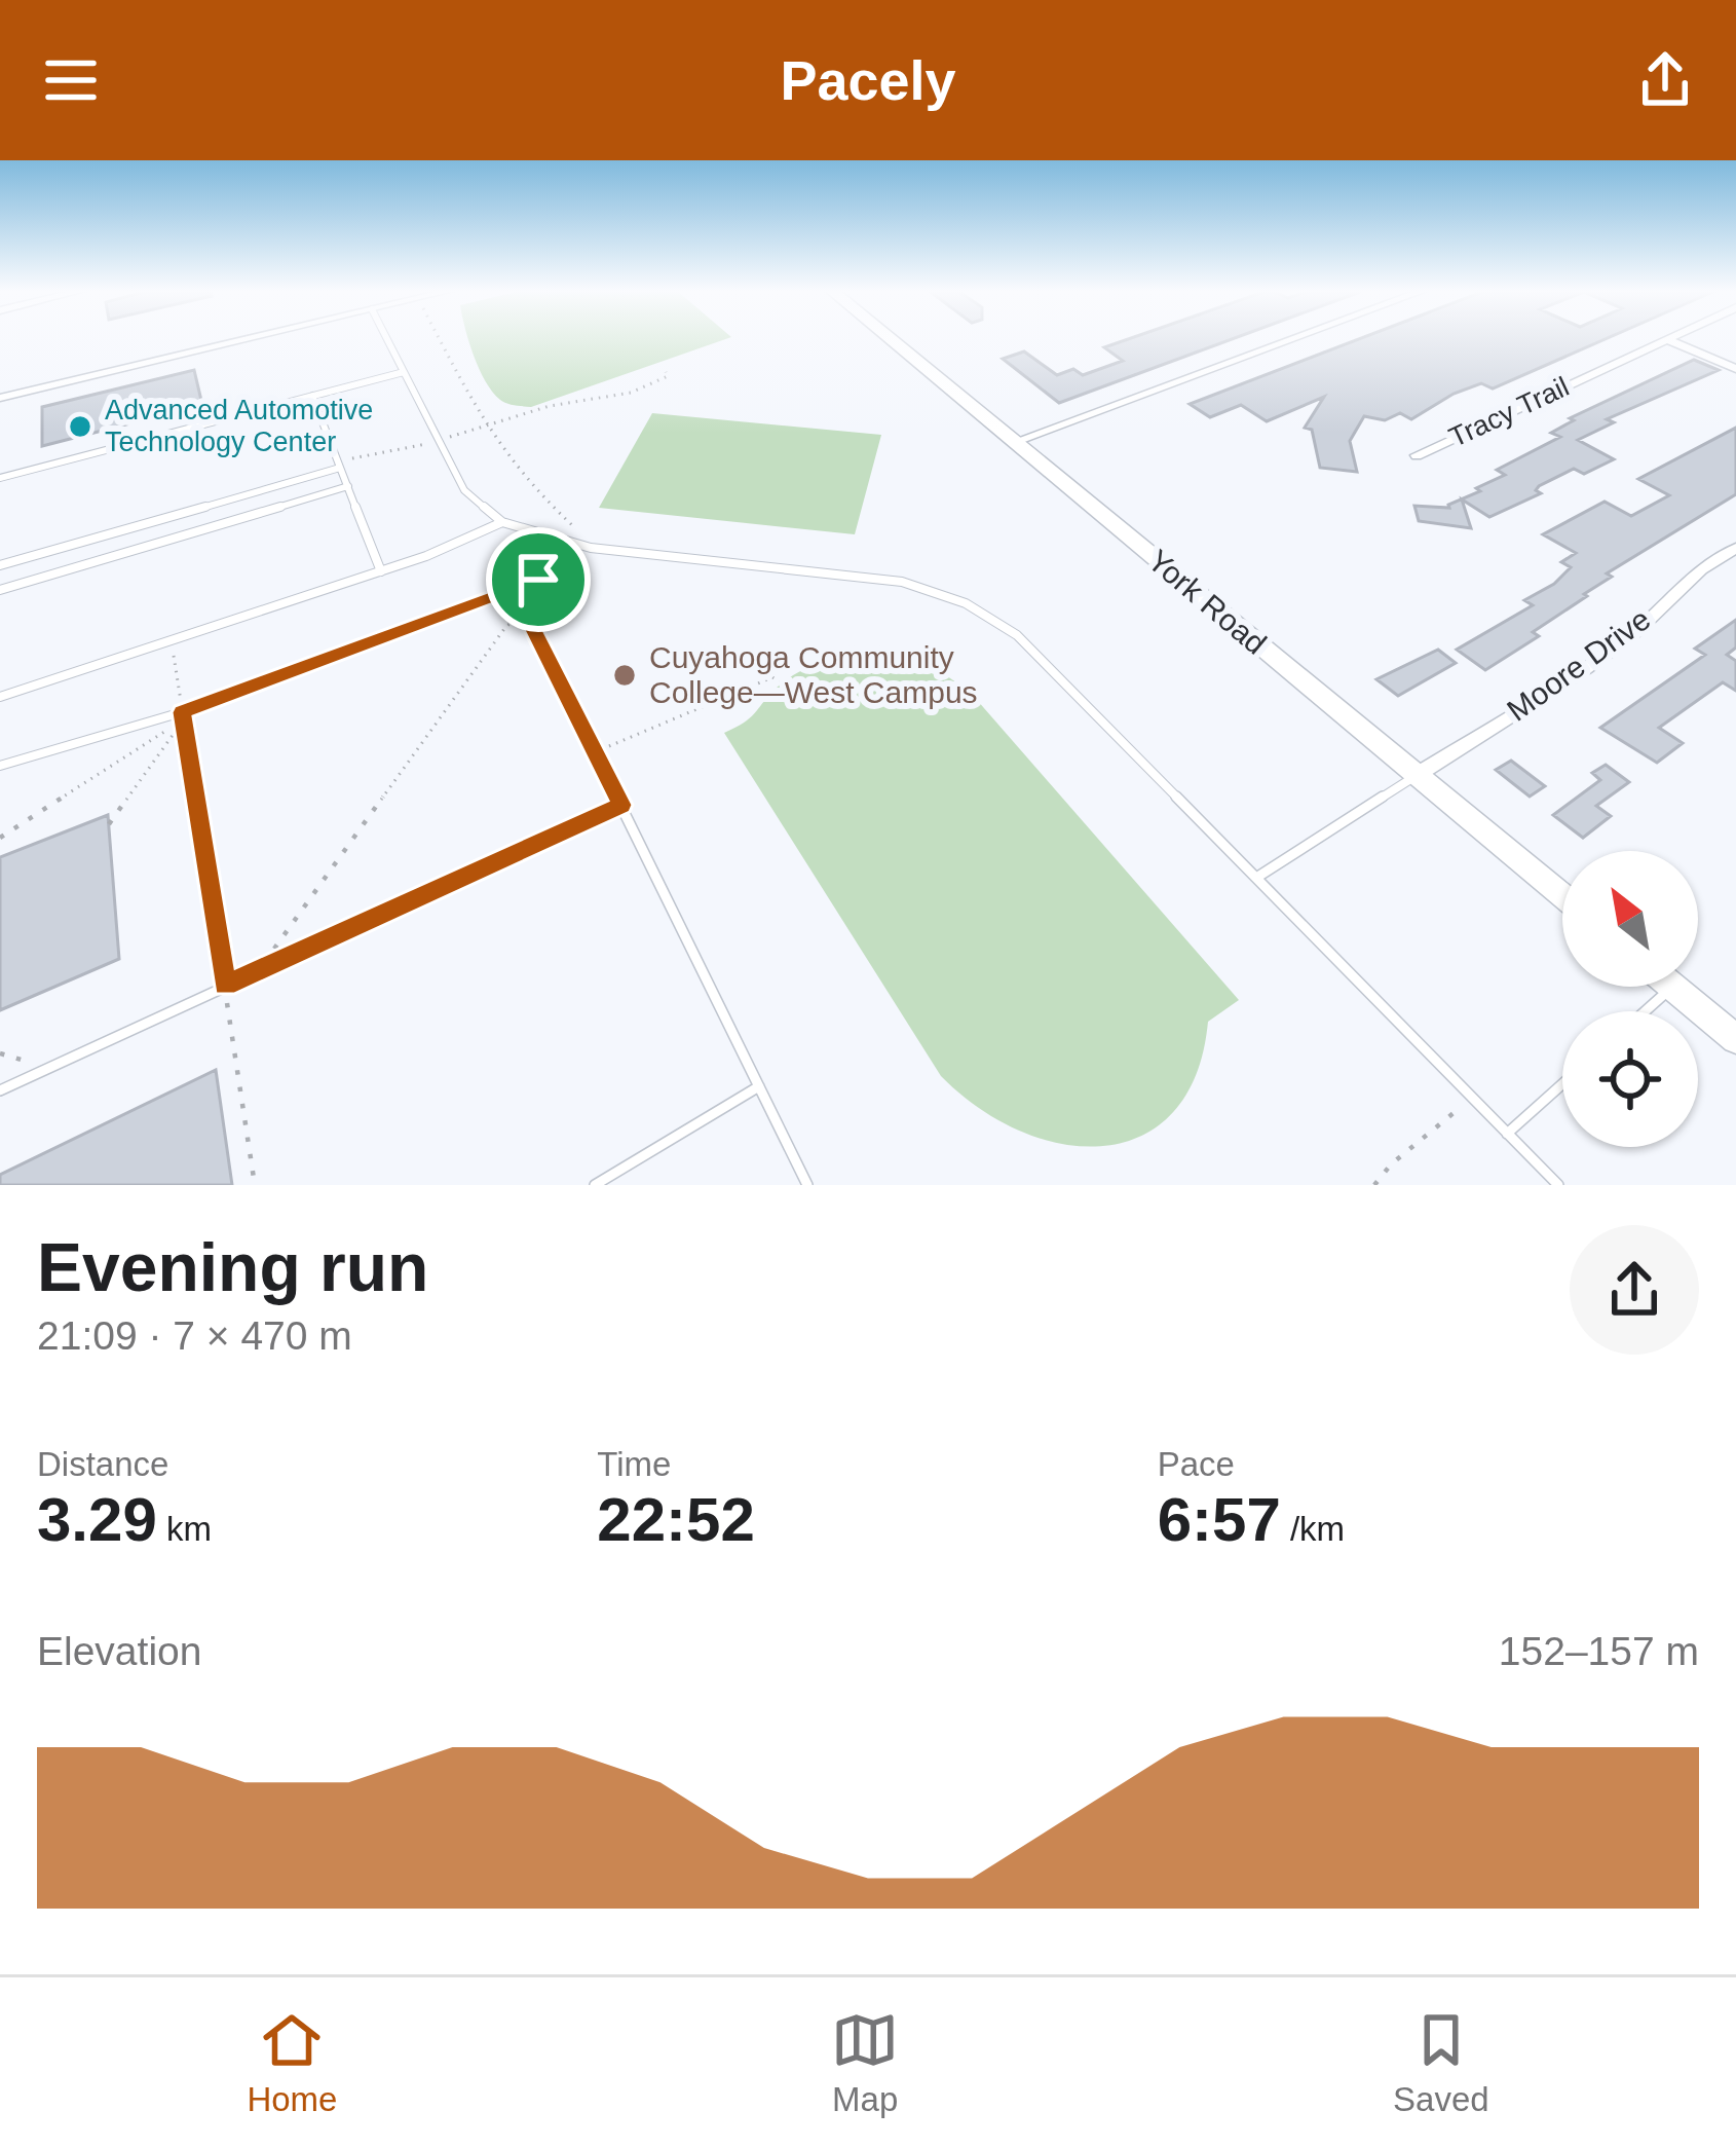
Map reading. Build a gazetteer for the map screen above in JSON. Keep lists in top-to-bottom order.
{
  "streets": {
    "main road": ["York Road"],
    "street": ["Tracy Trail", "Moore Drive"]
  },
  "crossings": [
    ["York Road", "Moore Drive"]
  ],
  "places": ["Advanced Automotive Technology Center", "Cuyahoga Community College—West Campus"],
  "north": "top left",
  "page": {
    "header": "Pacely",
    "heading": ["Evening run", "21:09 · 7 × 470 m"],
    "stats": [
      ["Distance", "3.29 km"],
      ["Time", "22:52"],
      ["Pace", "6:57 /km"]
    ],
    "chart": ["Elevation", "152–157 m"],
    "tabs": ["Home", "Map", "Saved"]
  }
}
